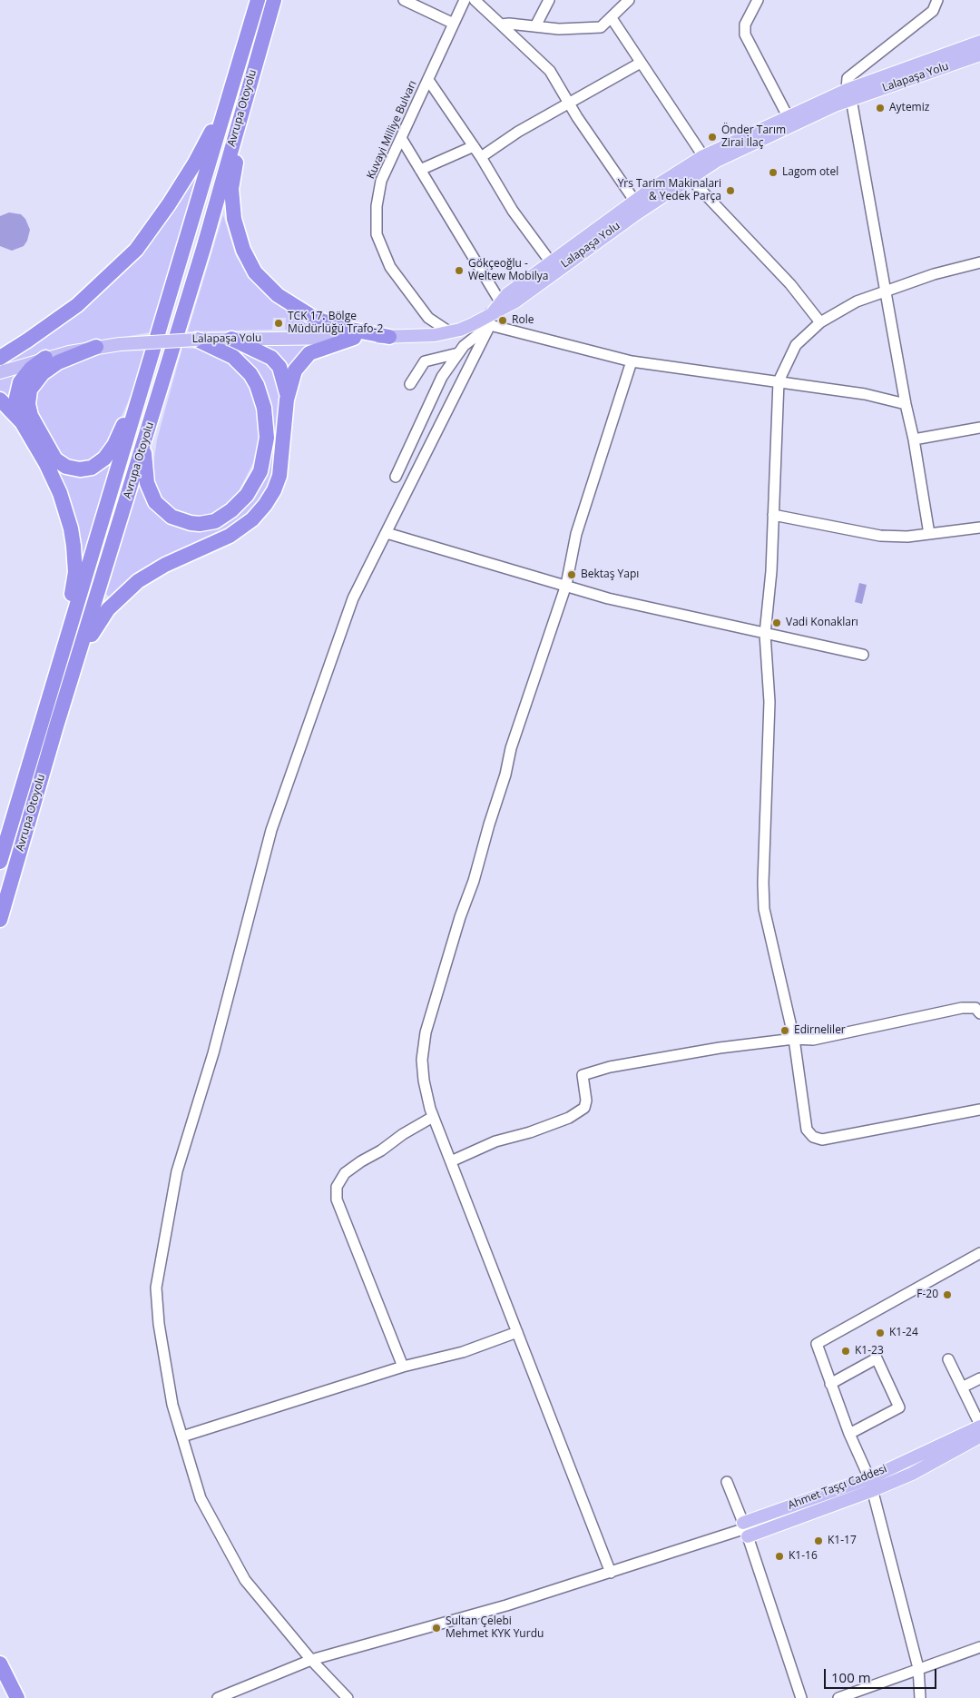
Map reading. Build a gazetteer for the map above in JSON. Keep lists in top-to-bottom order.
{
  "streets": {
    "highway": ["Avrupa Otoyolu"],
    "main road": ["Lalapaşa Yolu", "Ahmet Taşçı Caddesi"],
    "street": ["Kuvayi Milliye Bulvarı"]
  },
  "crossings": [
    ["Lalapaşa Yolu", "Kuvayi Milliye Bulvarı"]
  ],
  "places": [
    "Aytemiz",
    "Önder Tarım Zirai İlaç",
    "Lagom otel",
    "Yrs Tarim Makinalari & Yedek Parça",
    "Gökçeoğlu - Weltew Mobilya",
    "Role",
    "TCK 17. Bölge Müdürlüğü Trafo-2",
    "Bektaş Yapı",
    "Vadi Konakları",
    "Edirneliler",
    "F-20",
    "K1-24",
    "K1-23",
    "K1-17",
    "K1-16",
    "Sultan Çelebi Mehmet KYK Yurdu"
  ],
  "scale_bar": "100 m"
}
